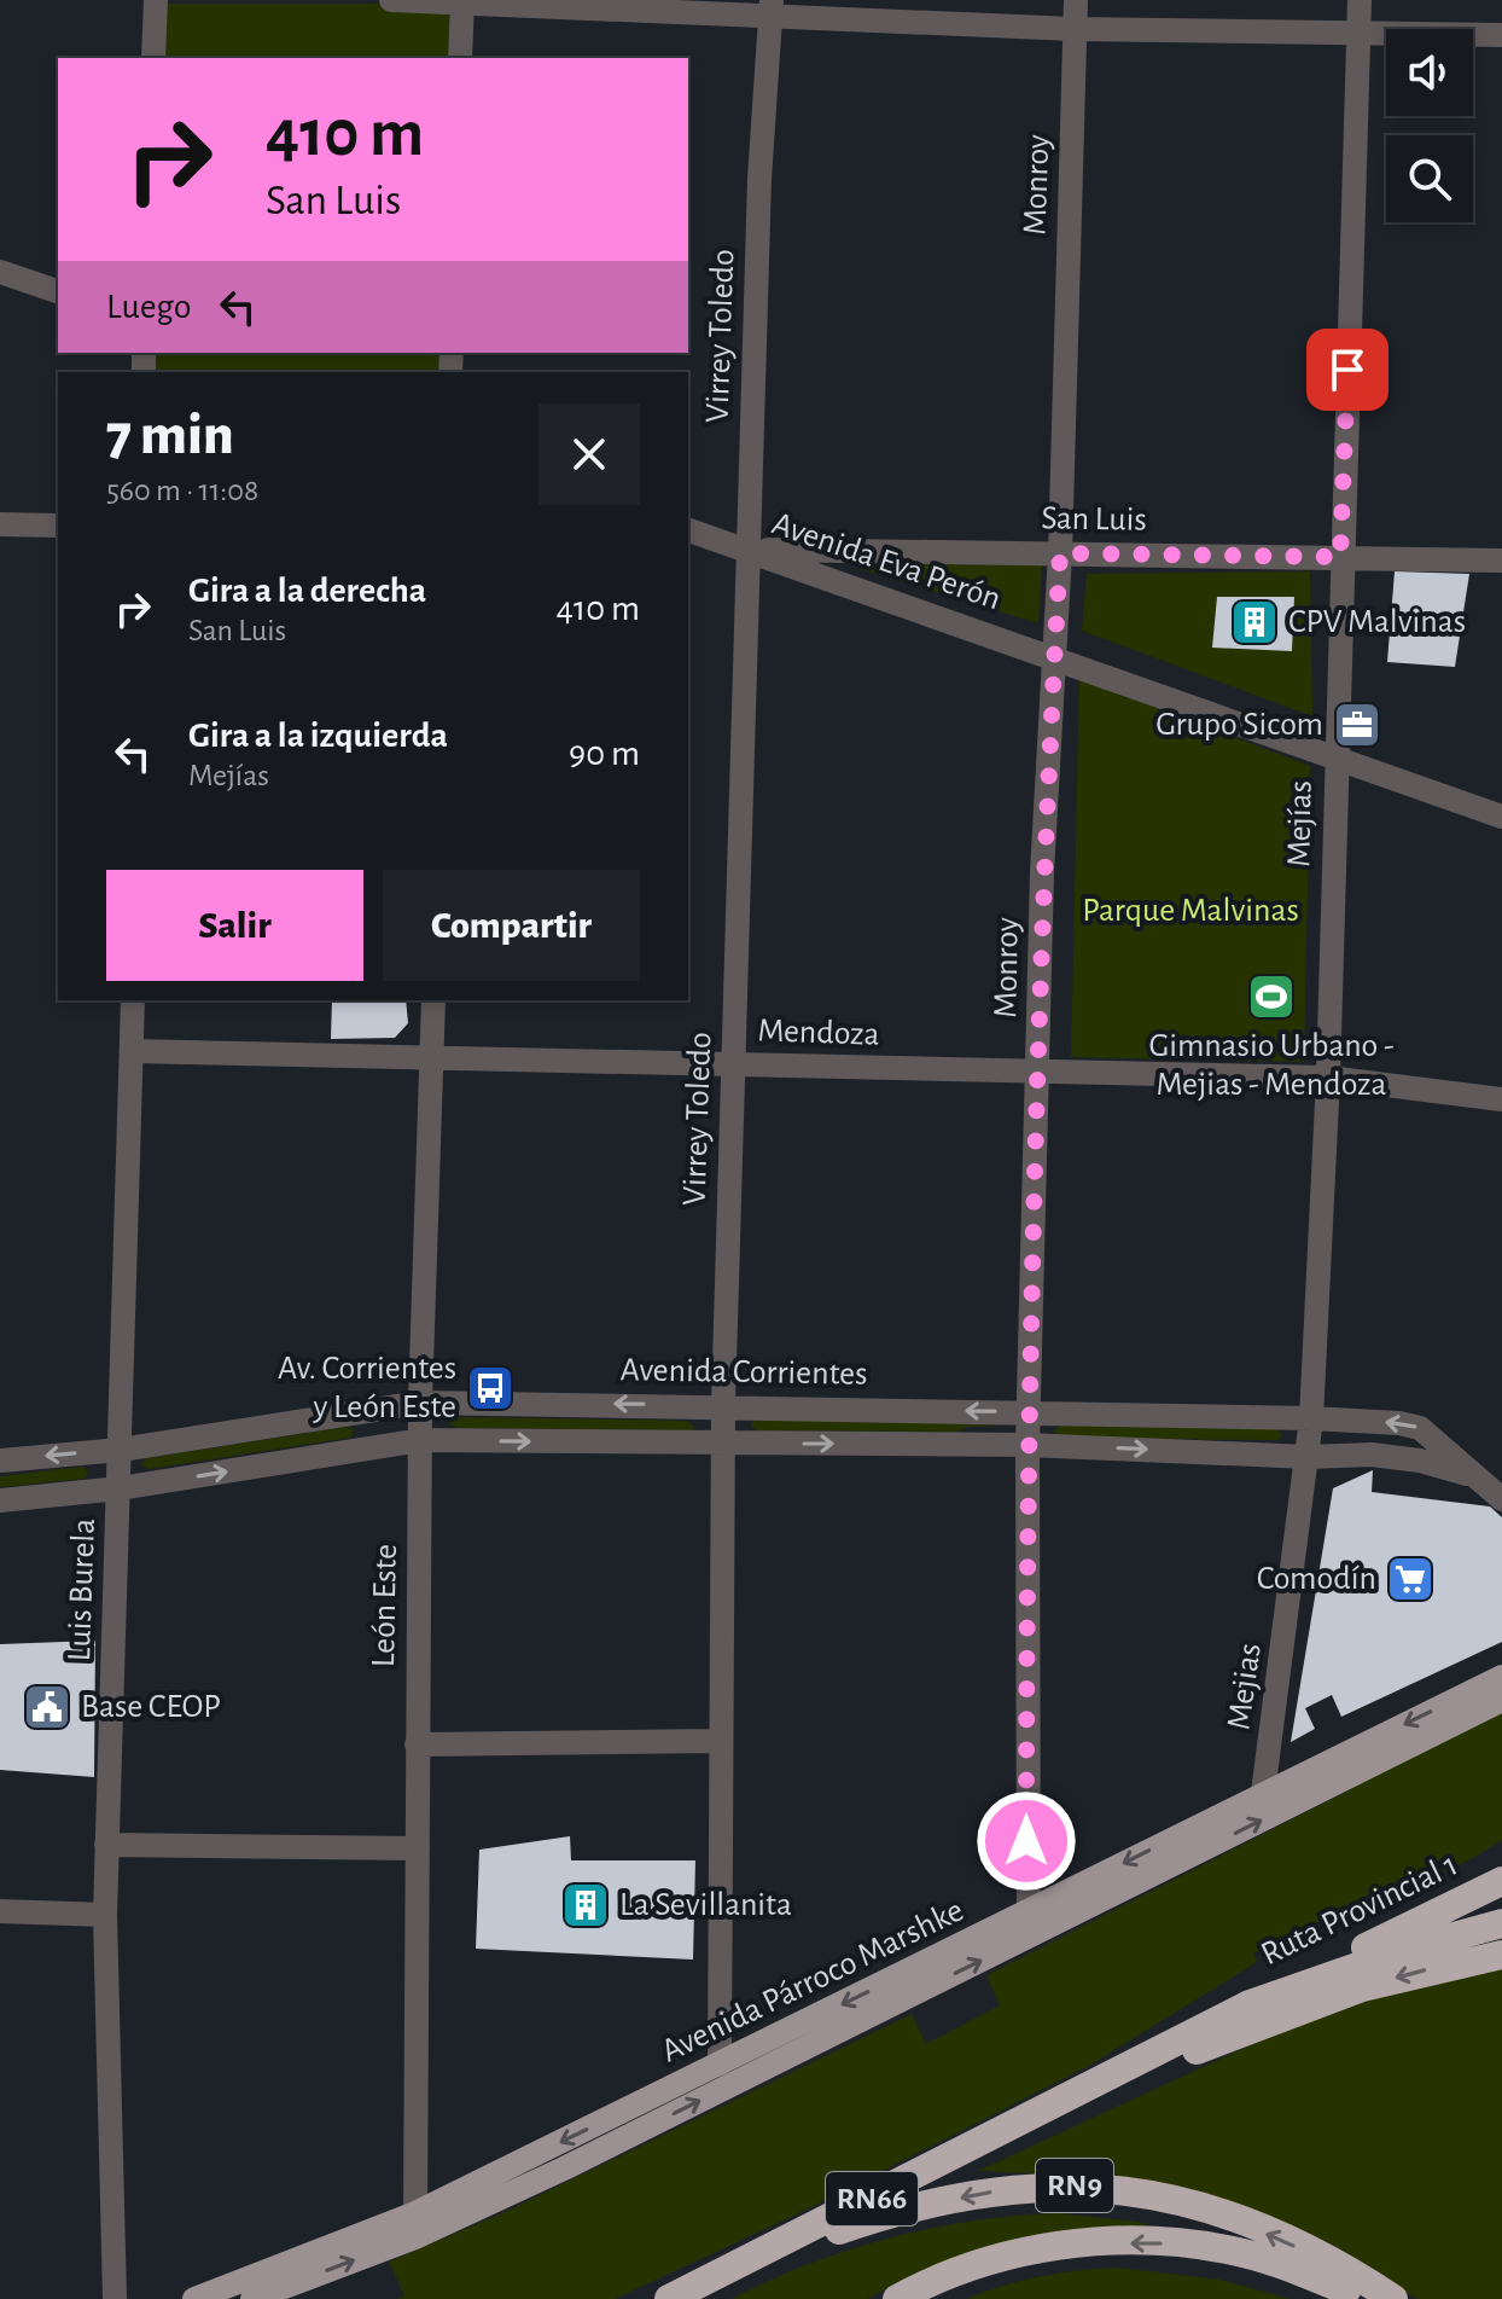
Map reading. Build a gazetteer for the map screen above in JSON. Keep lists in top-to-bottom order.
{
  "streets": {
    "highway": ["Ruta Provincial 1", "RN9", "RN66"],
    "main road": ["Avenida Párroco Marshke"],
    "street": [
      "Monroy",
      "Virrey Toledo",
      "San Luis",
      "Avenida Eva Perón",
      "Mejías",
      "Mendoza",
      "Avenida Corrientes",
      "Luis Burela",
      "León Este",
      "Mejias"
    ]
  },
  "crossings": [
    ["Monroy", "San Luis"],
    ["Monroy", "Avenida Eva Perón"],
    ["Monroy", "Mendoza"],
    ["Monroy", "Avenida Corrientes"],
    ["Monroy", "Avenida Párroco Marshke"],
    ["Virrey Toledo", "San Luis"],
    ["Virrey Toledo", "Avenida Eva Perón"],
    ["Virrey Toledo", "Mendoza"],
    ["Virrey Toledo", "Avenida Corrientes"],
    ["Virrey Toledo", "Avenida Párroco Marshke"],
    ["San Luis", "Avenida Eva Perón"],
    ["San Luis", "Mejías"],
    ["Avenida Eva Perón", "Mejías"],
    ["Mejías", "Mendoza"],
    ["Mejías", "Avenida Corrientes"],
    ["Mejías", "Mejias"],
    ["Mendoza", "Luis Burela"],
    ["Mendoza", "León Este"],
    ["Avenida Corrientes", "Luis Burela"],
    ["Avenida Corrientes", "León Este"],
    ["Avenida Corrientes", "Mejias"],
    ["León Este", "Avenida Párroco Marshke"],
    ["Mejias", "Avenida Párroco Marshke"],
    ["Ruta Provincial 1", "RN66"],
    ["RN9", "RN66"]
  ],
  "parks": ["Parque Malvinas"],
  "places": {
    "building": ["CPV Malvinas", "La Sevillanita"],
    "office": ["Grupo Sicom"],
    "sports": ["Gimnasio Urbano - Mejias - Mendoza"],
    "bus stop": ["Av. Corrientes y León Este"],
    "supermarket": ["Comodín"],
    "public building": ["Base CEOP"]
  },
  "page": {
    "turn": ["410 m", "San Luis"],
    "then": "Luego",
    "heading": ["7 min", "560 m · 11:08"],
    "list": [
      {
        "name": "Gira a la derecha",
        "note": "San Luis",
        "value": "410 m"
      },
      {
        "name": "Gira a la izquierda",
        "note": "Mejías",
        "value": "90 m"
      }
    ],
    "buttons": ["Salir", "Compartir"]
  }
}
